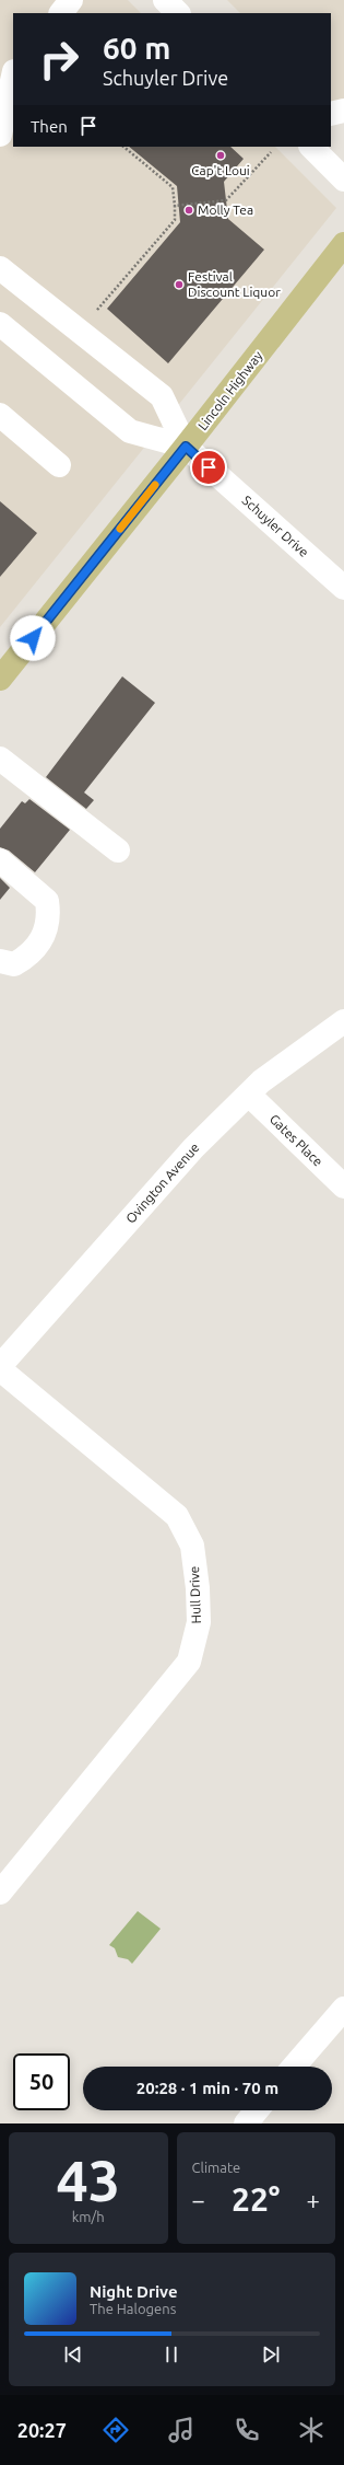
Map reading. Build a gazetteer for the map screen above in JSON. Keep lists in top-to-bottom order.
{
  "streets": {
    "main road": ["Lincoln Highway"],
    "street": [
      "Schuyler Drive",
      "Gates Place",
      "Ovington Avenue",
      "Hull Drive"
    ]
  },
  "crossings": [
    ["Lincoln Highway", "Schuyler Drive"],
    ["Gates Place", "Ovington Avenue"]
  ],
  "places": ["Cap't Loui", "Molly Tea", "Festival Discount Liquor"],
  "page": {
    "turn": ["60 m", "Schuyler Drive"],
    "then": "Then",
    "limit": "50",
    "trip": "20:28 · 1 min · 70 m",
    "tile": [
      ["43", "km/h"],
      "Climate"
    ],
    "heat": ["−", "22°", "+"],
    "song": ["Night Drive", "The Halogens"],
    "tabs": "20:27"
  }
}
